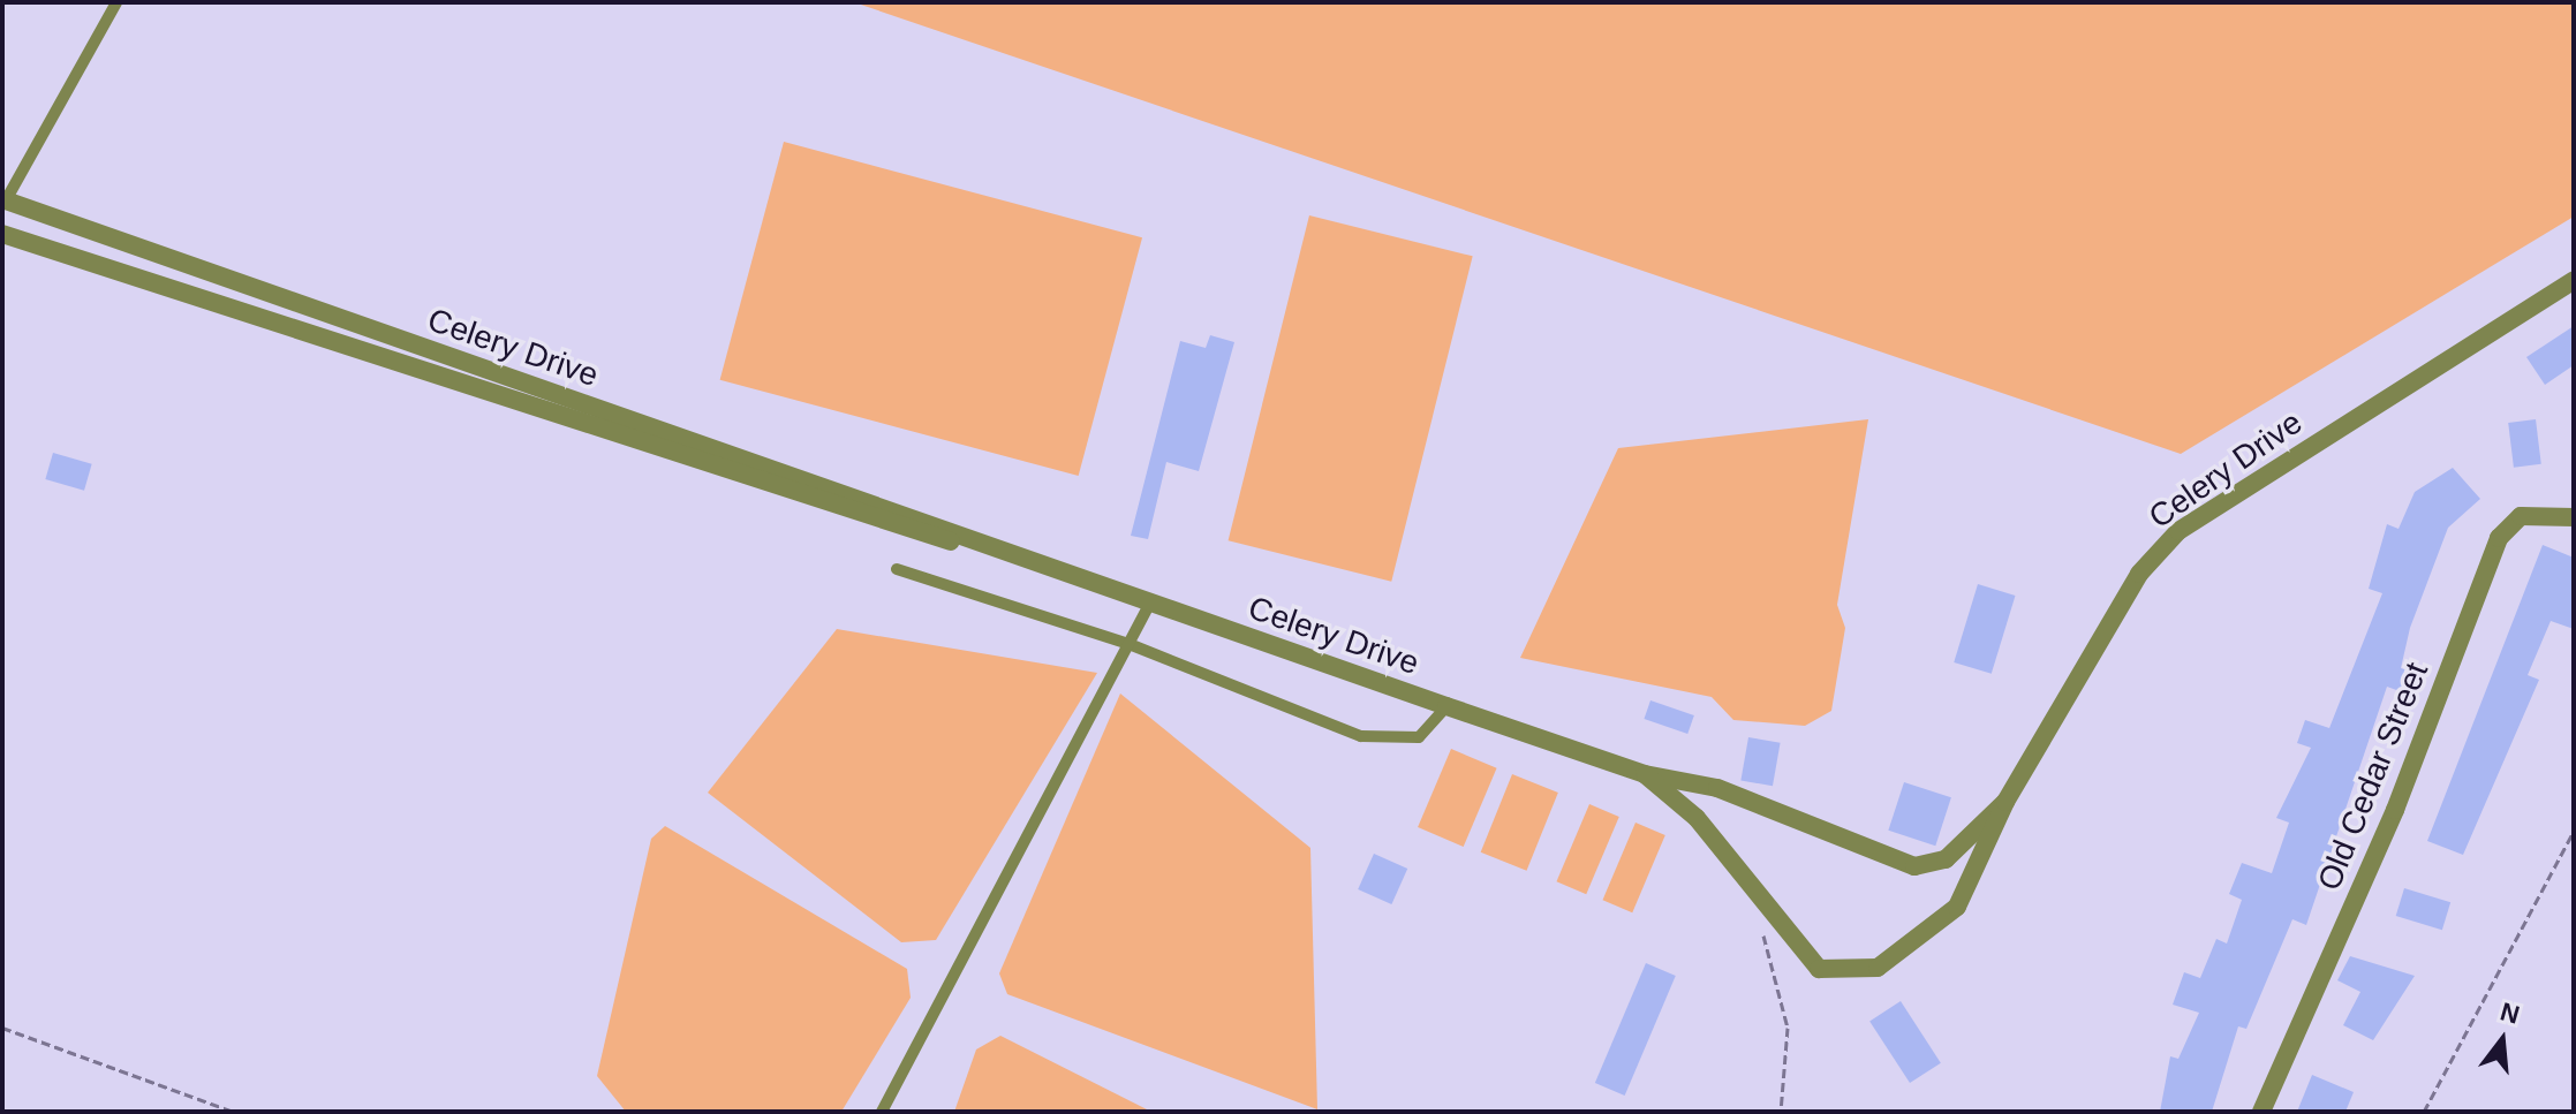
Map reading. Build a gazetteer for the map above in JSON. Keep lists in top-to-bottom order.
{
  "streets": {
    "street": ["Celery Drive", "Old Cedar Street"]
  },
  "north": "top"
}
